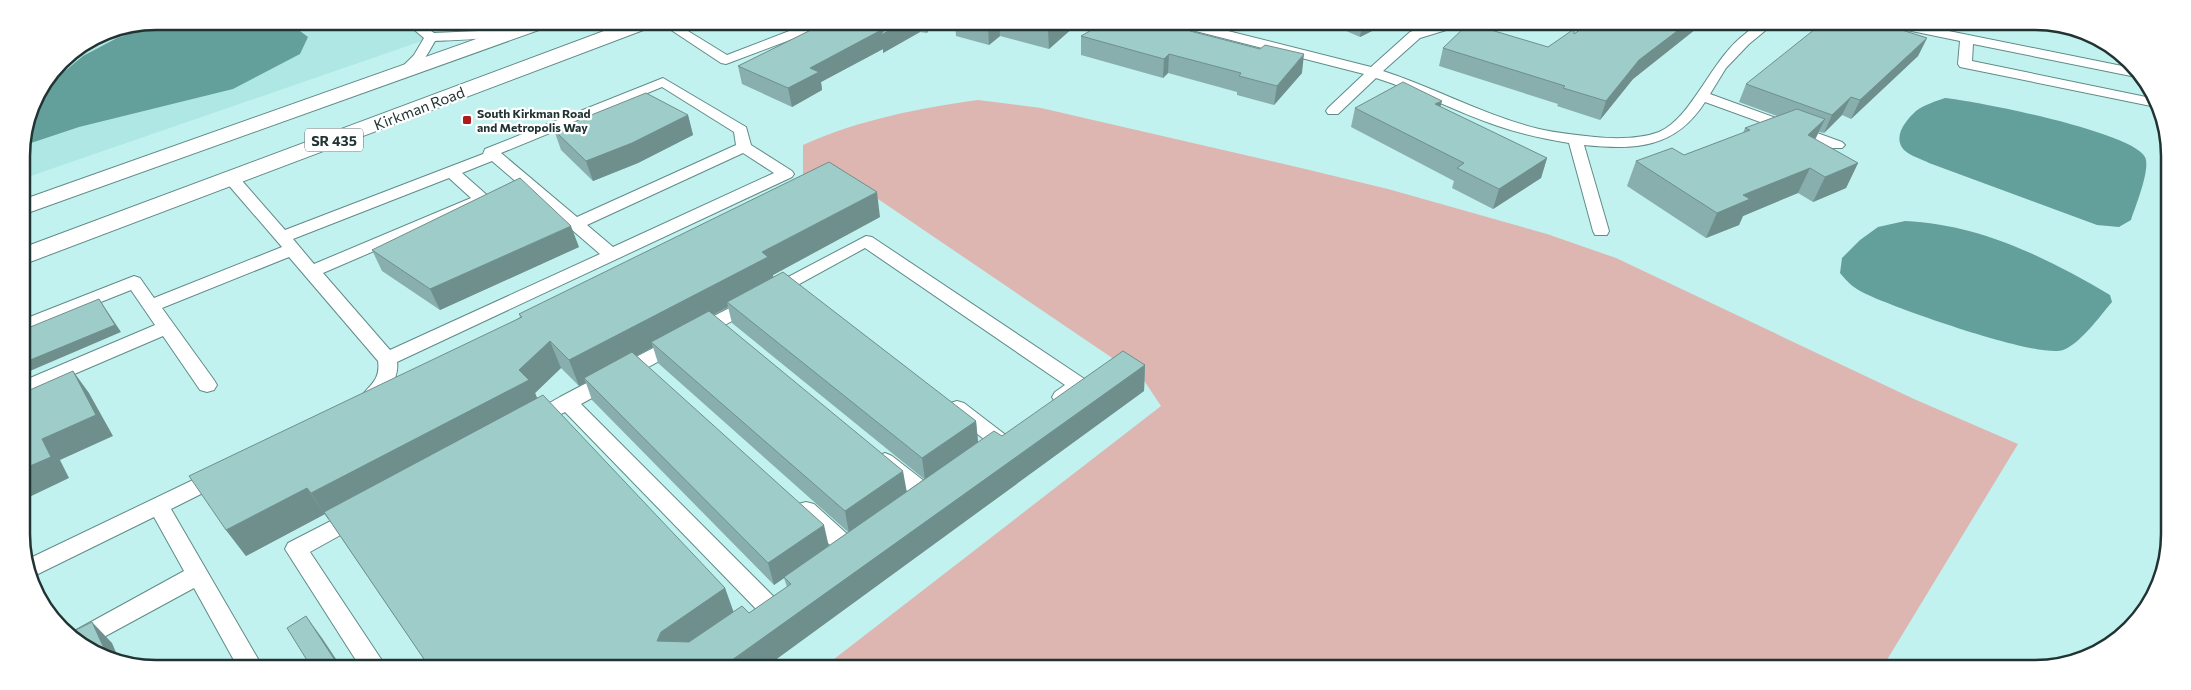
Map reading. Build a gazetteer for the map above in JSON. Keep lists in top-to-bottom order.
{
  "streets": {
    "main road": ["Kirkman Road", "SR 435"]
  },
  "places": {
    "transit": ["South Kirkman Road and Metropolis Way"]
  }
}
